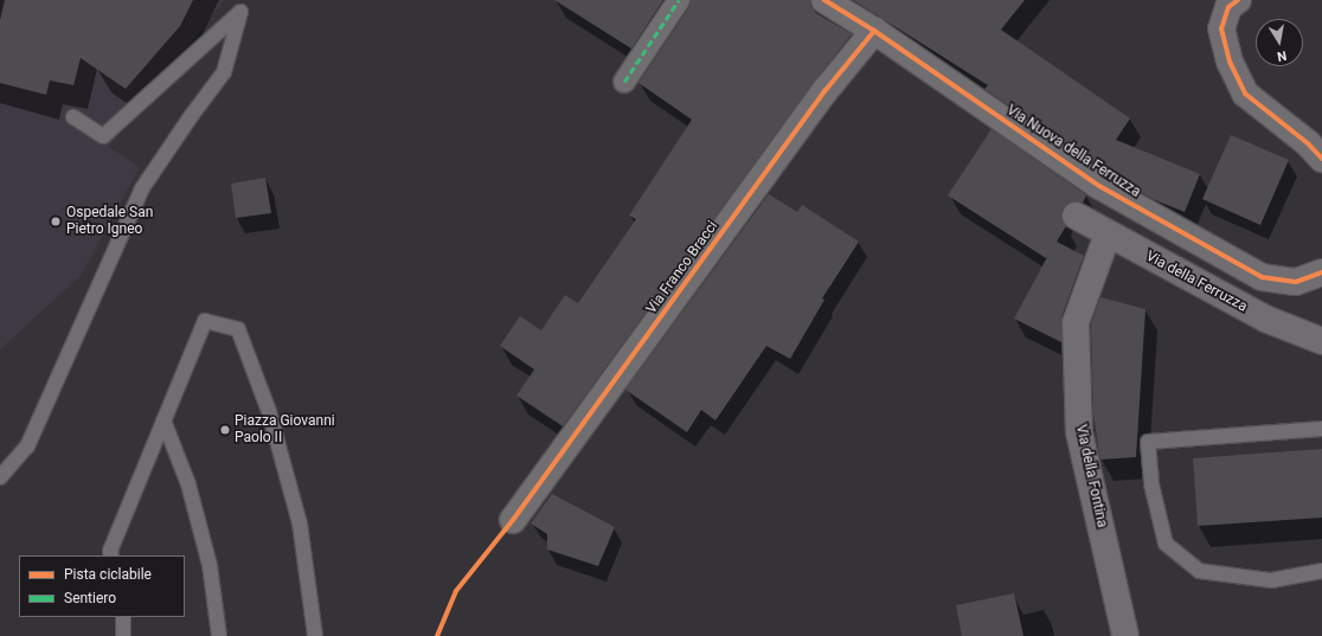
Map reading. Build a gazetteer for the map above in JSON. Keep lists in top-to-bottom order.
{
  "streets": {
    "street": [
      "Via Nuova della Ferruzza",
      "Via Franco Bracci",
      "Via della Ferruzza",
      "Via della Fontina"
    ]
  },
  "crossings": [
    ["Via Nuova della Ferruzza", "Via Franco Bracci"],
    ["Via della Ferruzza", "Via della Fontina"]
  ],
  "places": ["Ospedale San Pietro Igneo", "Piazza Giovanni Paolo II"],
  "legend": ["Pista ciclabile", "Sentiero"],
  "north": "bottom"
}
